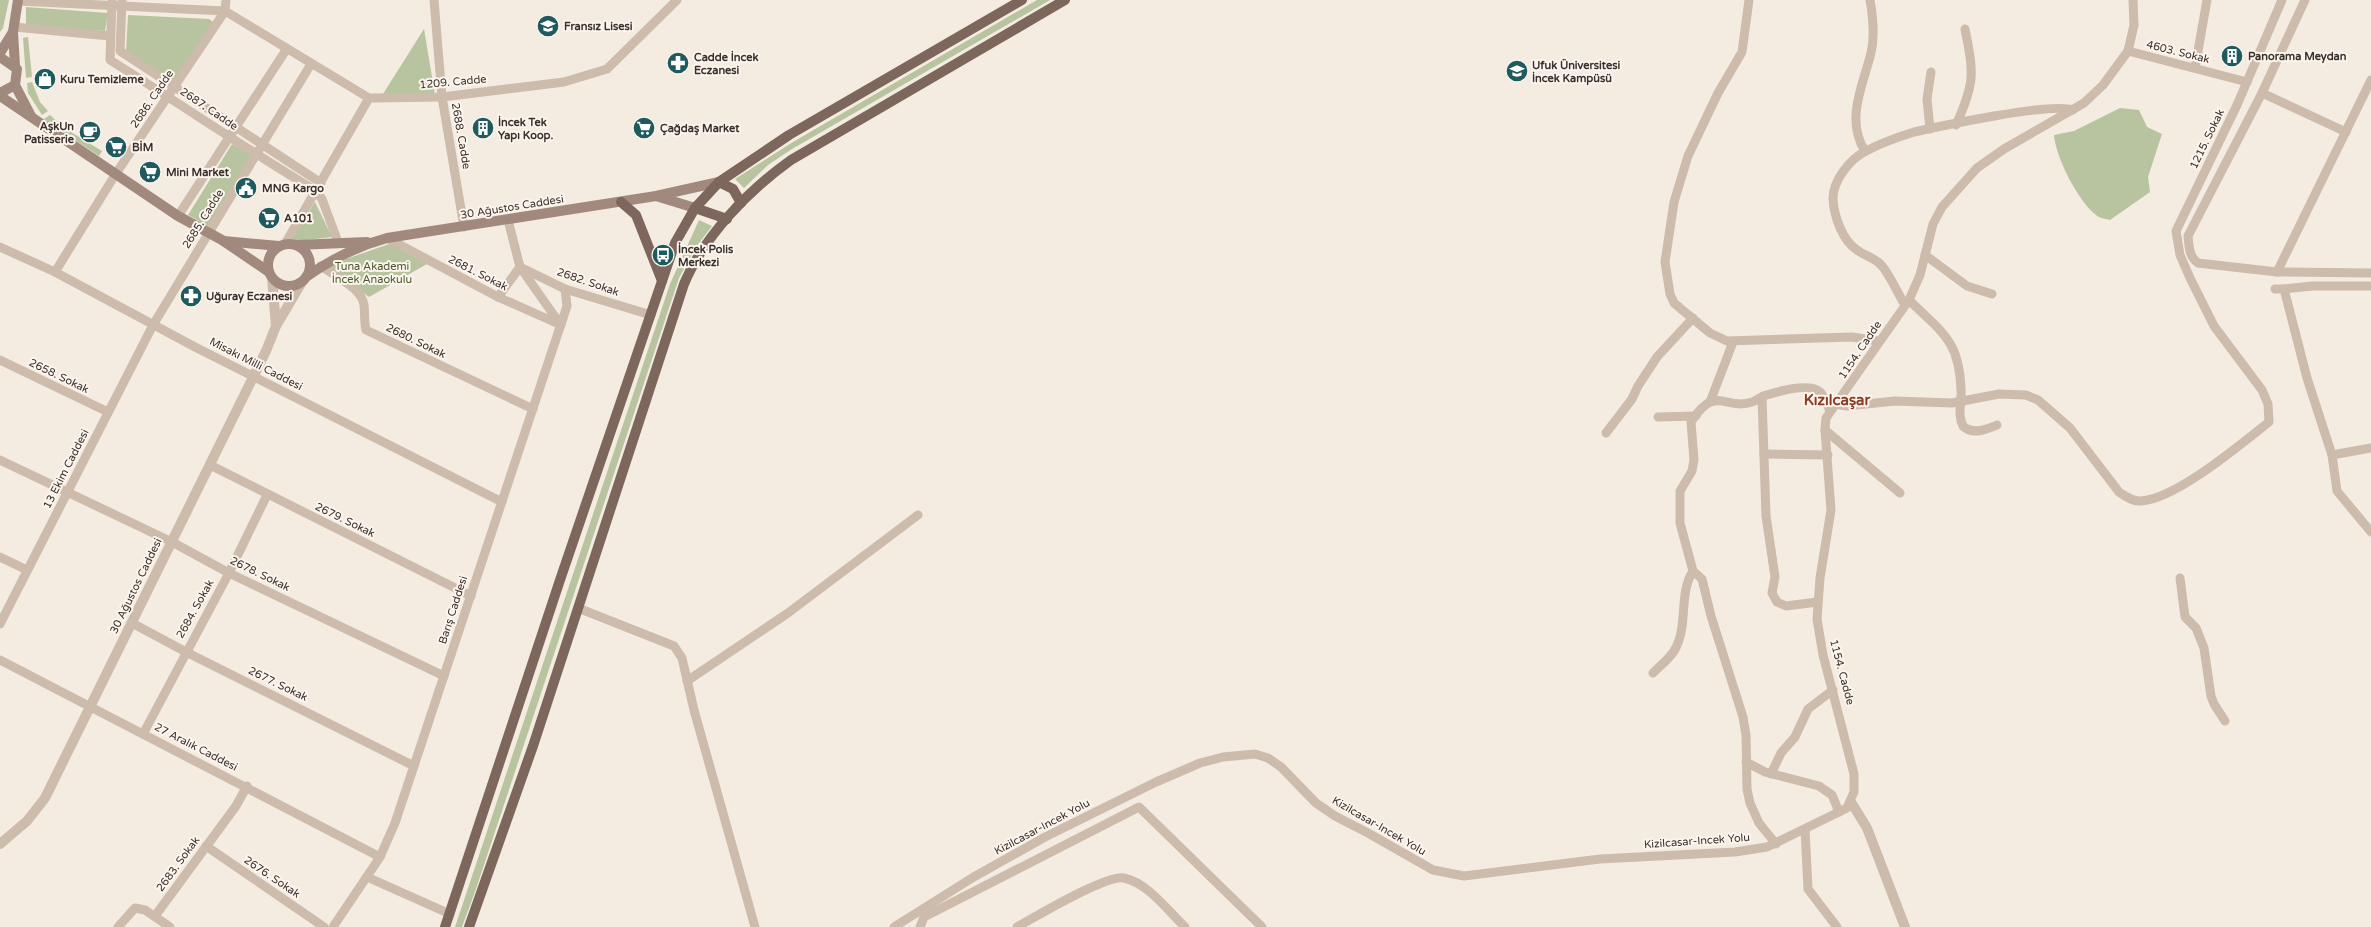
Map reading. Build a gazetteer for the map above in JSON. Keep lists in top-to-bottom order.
{
  "streets": {
    "main road": ["30 Ağustos Caddesi"],
    "street": [
      "4603. Sokak",
      "1209. Cadde",
      "2686. Cadde",
      "2687. Cadde",
      "2688. Cadde",
      "1215. Sokak",
      "2685. Cadde",
      "2681. Sokak",
      "2682. Sokak",
      "2680. Sokak",
      "1154. Cadde",
      "Misakı Milli Caddesi",
      "2658. Sokak",
      "13 Ekim Caddesi",
      "2679. Sokak",
      "2678. Sokak",
      "2684. Sokak",
      "Barış Caddesi",
      "2677. Sokak",
      "27 Aralık Caddesi",
      "Kizilcasar-Incek Yolu",
      "2683. Sokak",
      "2676. Sokak"
    ]
  },
  "crossings": [
    ["4603. Sokak", "1215. Sokak"],
    ["4603. Sokak", "1154. Cadde"],
    ["1209. Cadde", "2688. Cadde"],
    ["2686. Cadde", "2687. Cadde"],
    ["2686. Cadde", "Misakı Milli Caddesi"],
    ["2687. Cadde", "2685. Cadde"],
    ["2688. Cadde", "30 Ağustos Caddesi"],
    ["30 Ağustos Caddesi", "2681. Sokak"],
    ["30 Ağustos Caddesi", "Misakı Milli Caddesi"],
    ["30 Ağustos Caddesi", "2679. Sokak"],
    ["30 Ağustos Caddesi", "2678. Sokak"],
    ["30 Ağustos Caddesi", "2677. Sokak"],
    ["30 Ağustos Caddesi", "27 Aralık Caddesi"],
    ["2685. Cadde", "Misakı Milli Caddesi"],
    ["2685. Cadde", "13 Ekim Caddesi"],
    ["2681. Sokak", "Barış Caddesi"],
    ["2682. Sokak", "Barış Caddesi"],
    ["2680. Sokak", "Barış Caddesi"],
    ["1154. Cadde", "Kizilcasar-Incek Yolu"],
    ["Misakı Milli Caddesi", "13 Ekim Caddesi"],
    ["Misakı Milli Caddesi", "Barış Caddesi"],
    ["2658. Sokak", "13 Ekim Caddesi"],
    ["13 Ekim Caddesi", "2678. Sokak"],
    ["2679. Sokak", "2684. Sokak"],
    ["2679. Sokak", "Barış Caddesi"],
    ["2678. Sokak", "2684. Sokak"],
    ["2678. Sokak", "Barış Caddesi"],
    ["2684. Sokak", "2677. Sokak"],
    ["2684. Sokak", "27 Aralık Caddesi"],
    ["Barış Caddesi", "2677. Sokak"],
    ["Barış Caddesi", "27 Aralık Caddesi"],
    ["27 Aralık Caddesi", "2683. Sokak"],
    ["2683. Sokak", "2676. Sokak"]
  ],
  "districts": ["Kızılcaşar"],
  "parks": ["Tuna Akademi İncek Anaokulu"],
  "places": {
    "school or university": ["Fransız Lisesi", "Ufuk Üniversitesi İncek Kampüsü"],
    "building": ["Panorama Meydan", "İncek Tek Yapı Koop."],
    "pharmacy": ["Cadde İncek Eczanesi", "Uğuray Eczanesi"],
    "shop": ["Kuru Temizleme"],
    "supermarket": [
      "Çağdaş Market",
      "BİM",
      "Mini Market",
      "A101"
    ],
    "cafe": ["AşkUn Patisserie"],
    "public building": ["MNG Kargo"],
    "bus stop": ["İncek Polis Merkezi"]
  }
}
